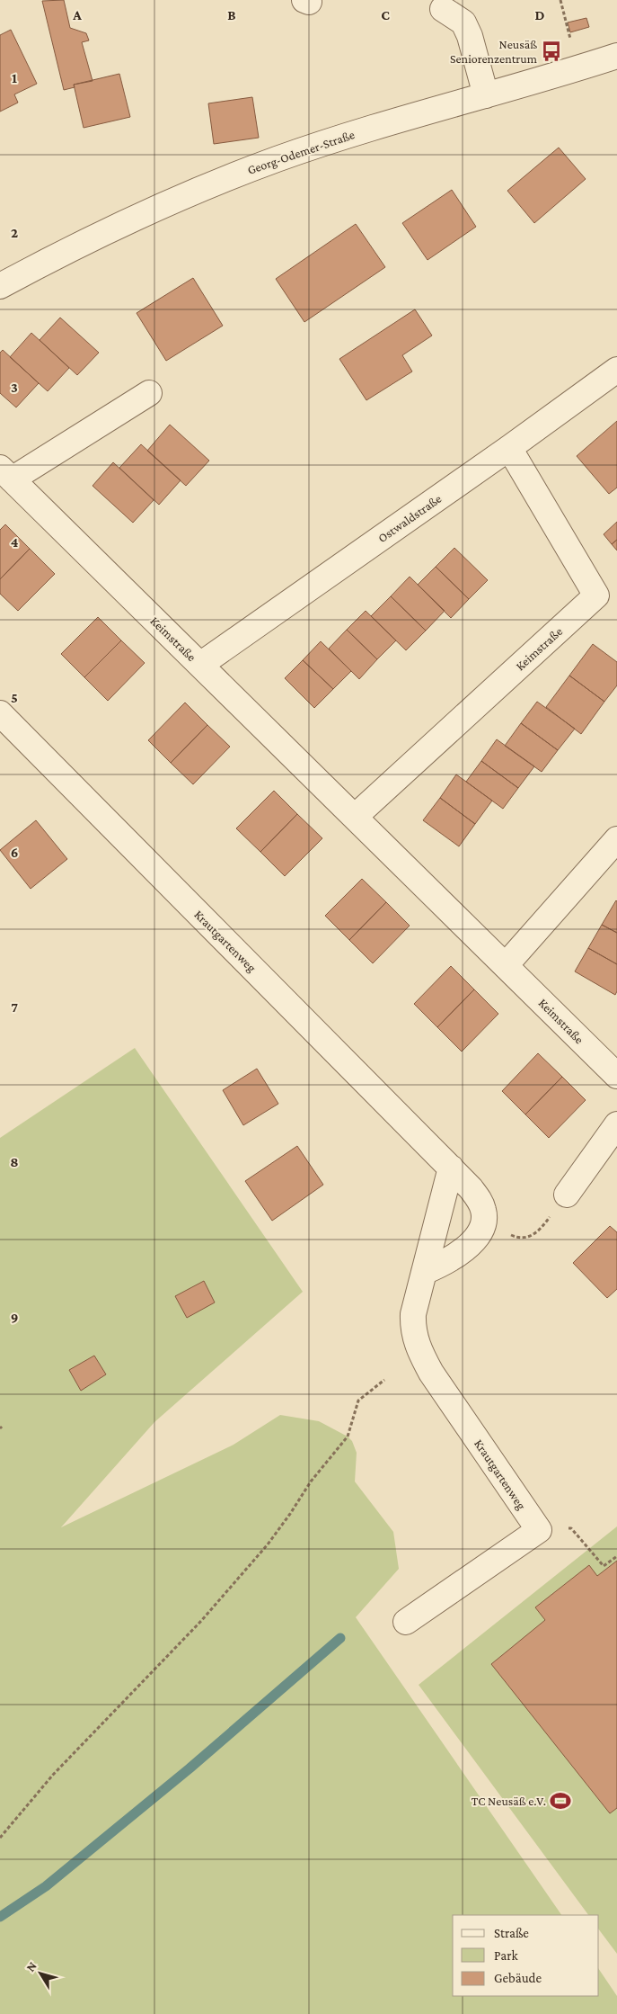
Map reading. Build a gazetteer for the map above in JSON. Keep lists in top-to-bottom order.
{
  "streets": {
    "street": [
      "Georg-Odemer-Straße",
      "Ostwaldstraße",
      "Keimstraße",
      "Krautgartenweg"
    ]
  },
  "crossings": [
    ["Ostwaldstraße", "Keimstraße"]
  ],
  "places": {
    "bus stop": ["Neusäß Seniorenzentrum"],
    "sports": ["TC Neusäß e.V."]
  },
  "legend": ["Straße", "Park", "Gebäude"],
  "north": "top left",
  "grid": {
    "columns": [
      "A",
      "B",
      "C",
      "D"
    ],
    "rows": [
      "1",
      "2",
      "3",
      "4",
      "5",
      "6",
      "7",
      "8",
      "9"
    ]
  }
}
